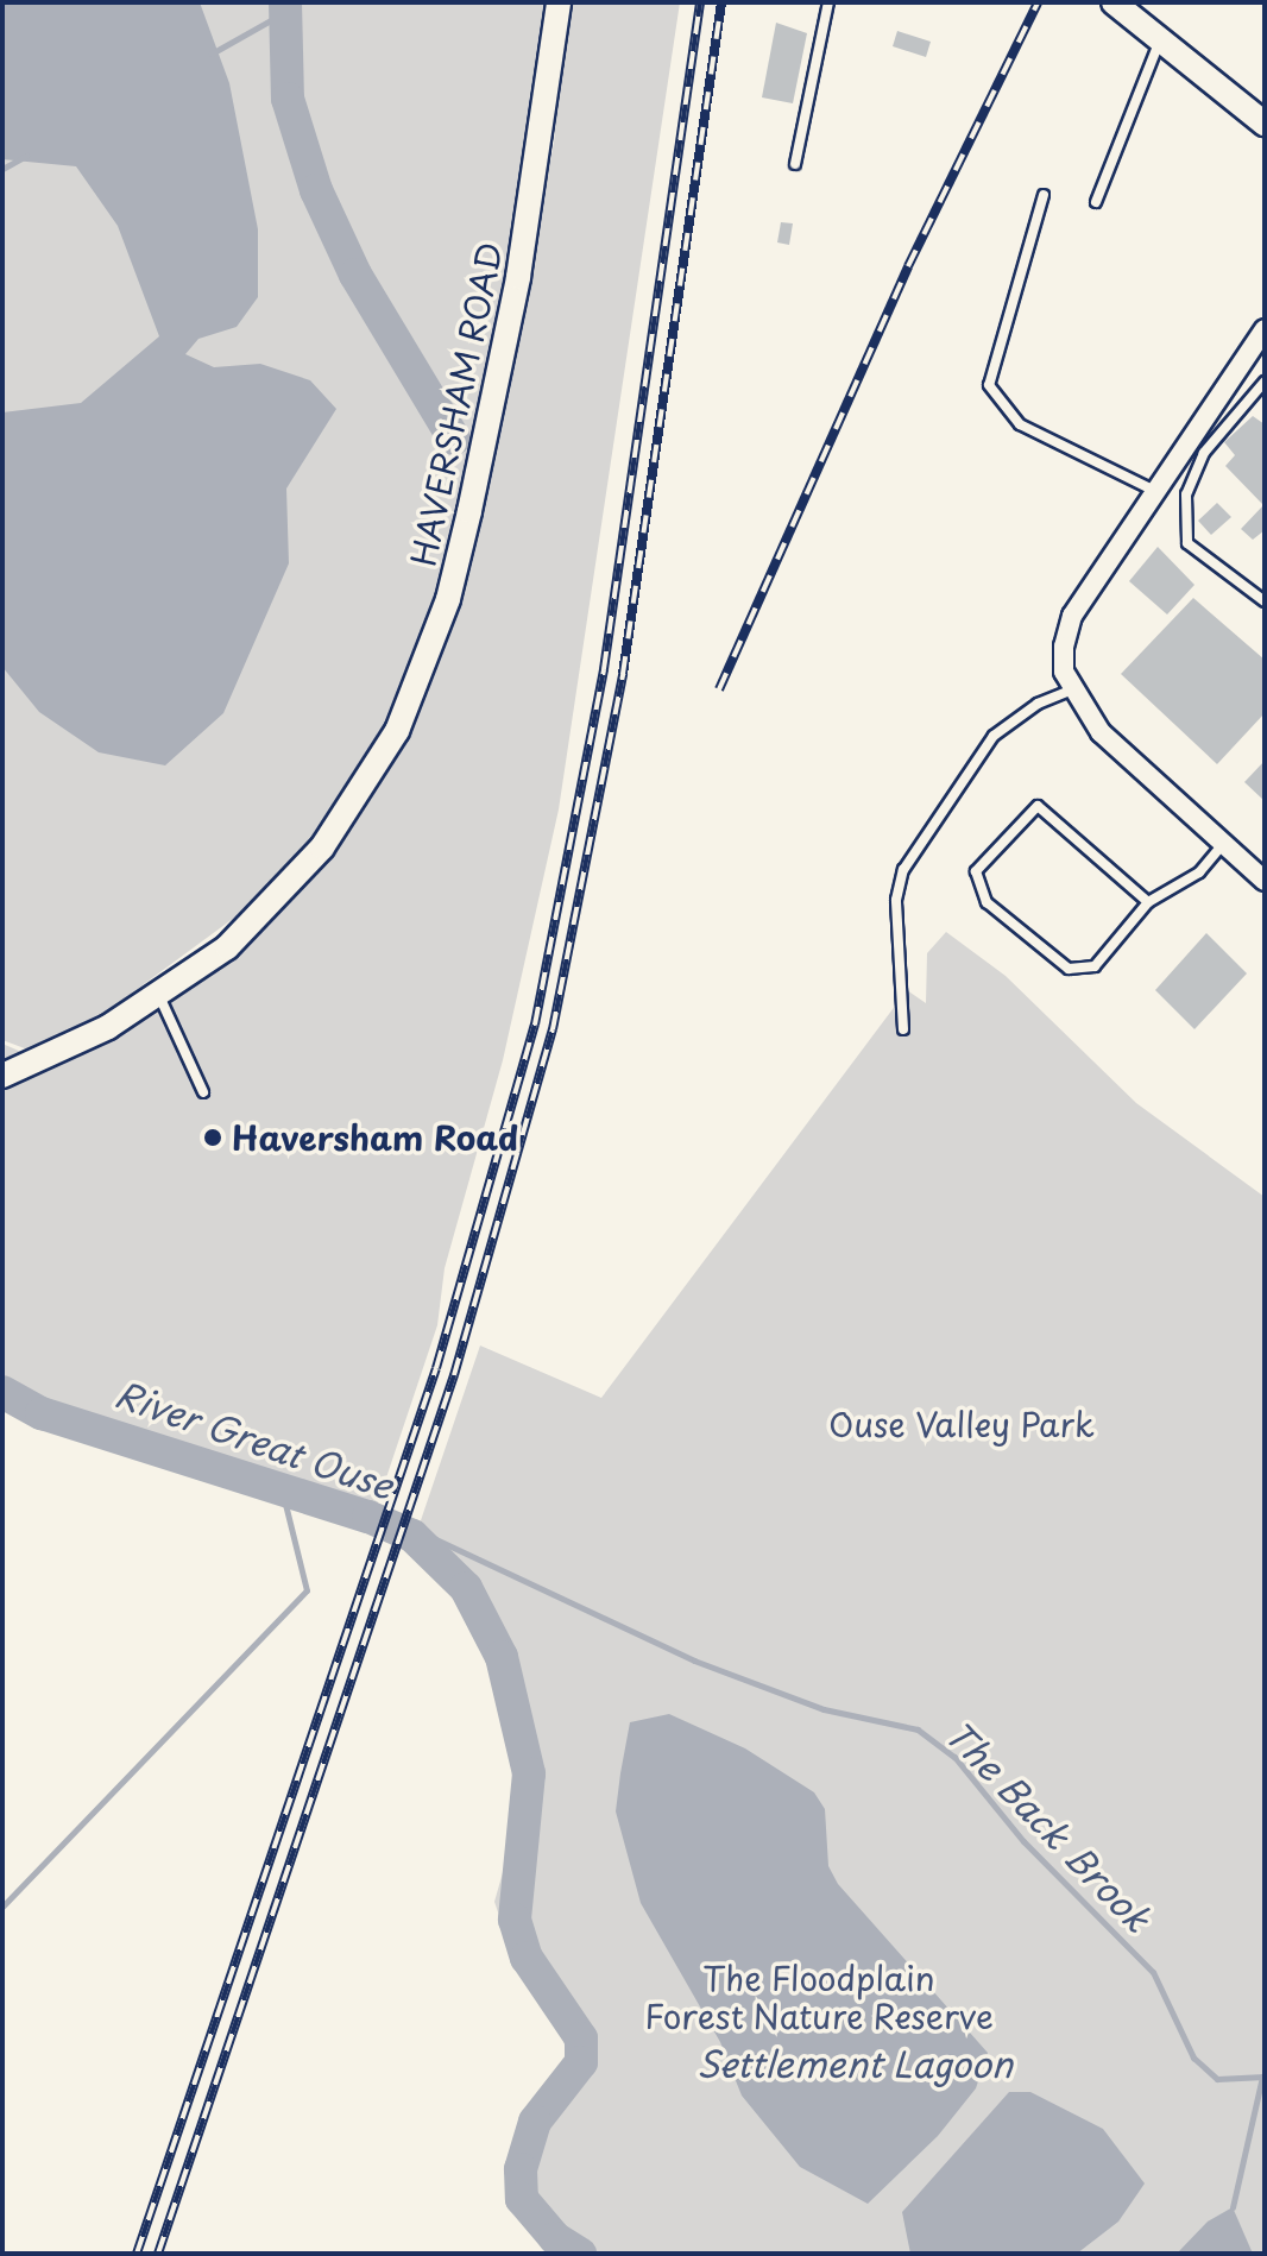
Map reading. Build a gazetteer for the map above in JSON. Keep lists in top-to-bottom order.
{
  "streets": {
    "street": ["HAVERSHAM ROAD"]
  },
  "water": ["River Great Ouse", "The Back Brook", "Settlement Lagoon"],
  "parks": ["Ouse Valley Park", "The Floodplain Forest Nature Reserve"],
  "places": ["Haversham Road"]
}
